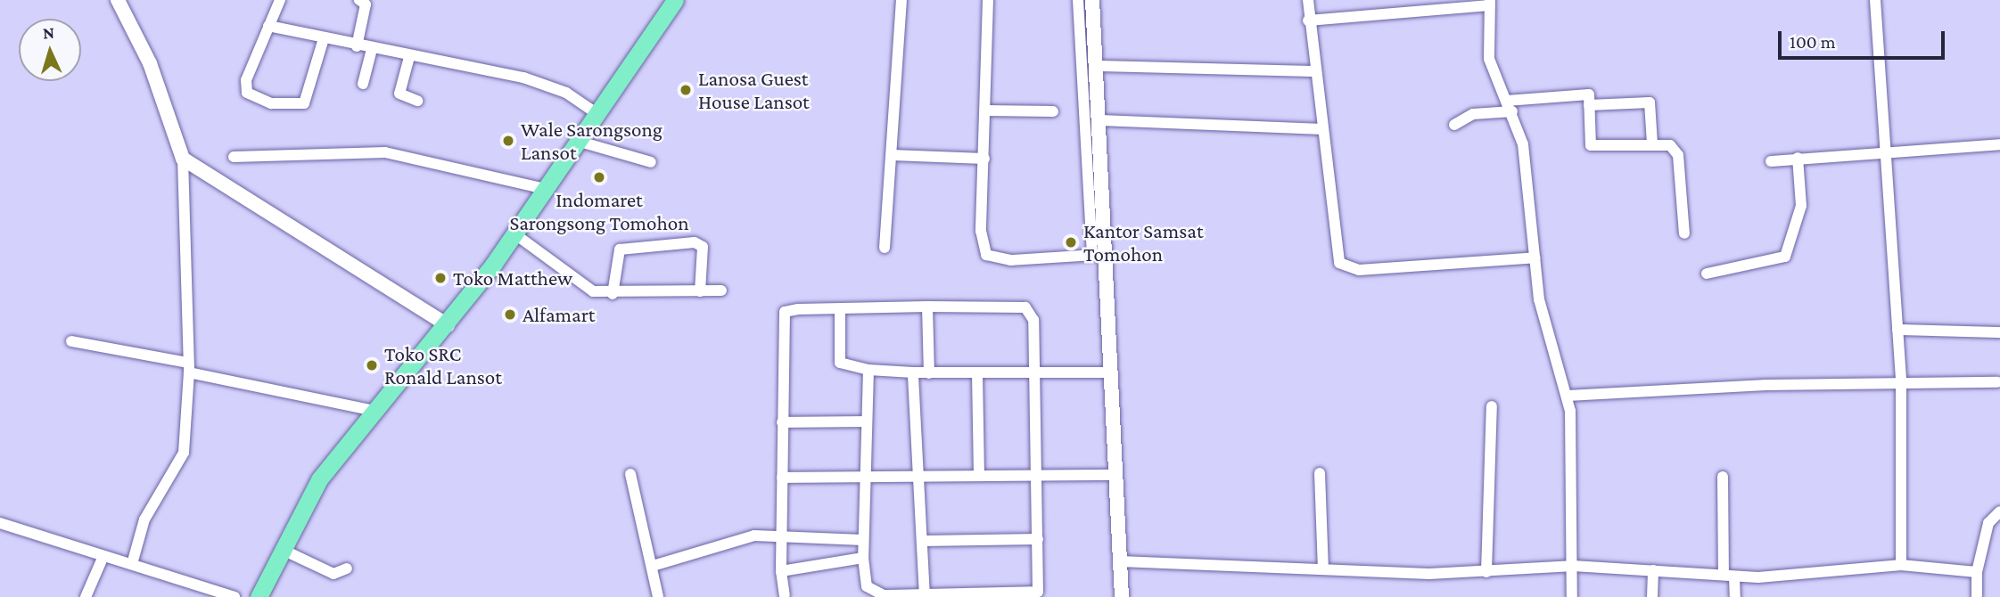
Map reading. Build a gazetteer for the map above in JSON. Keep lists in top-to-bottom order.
{
  "places": [
    "Lanosa Guest House Lansot",
    "Wale Sarongsong Lansot",
    "Indomaret Sarongsong Tomohon",
    "Kantor Samsat Tomohon",
    "Toko Matthew",
    "Alfamart",
    "Toko SRC Ronald Lansot"
  ],
  "scale_bar": "100 m",
  "north": "top"
}
